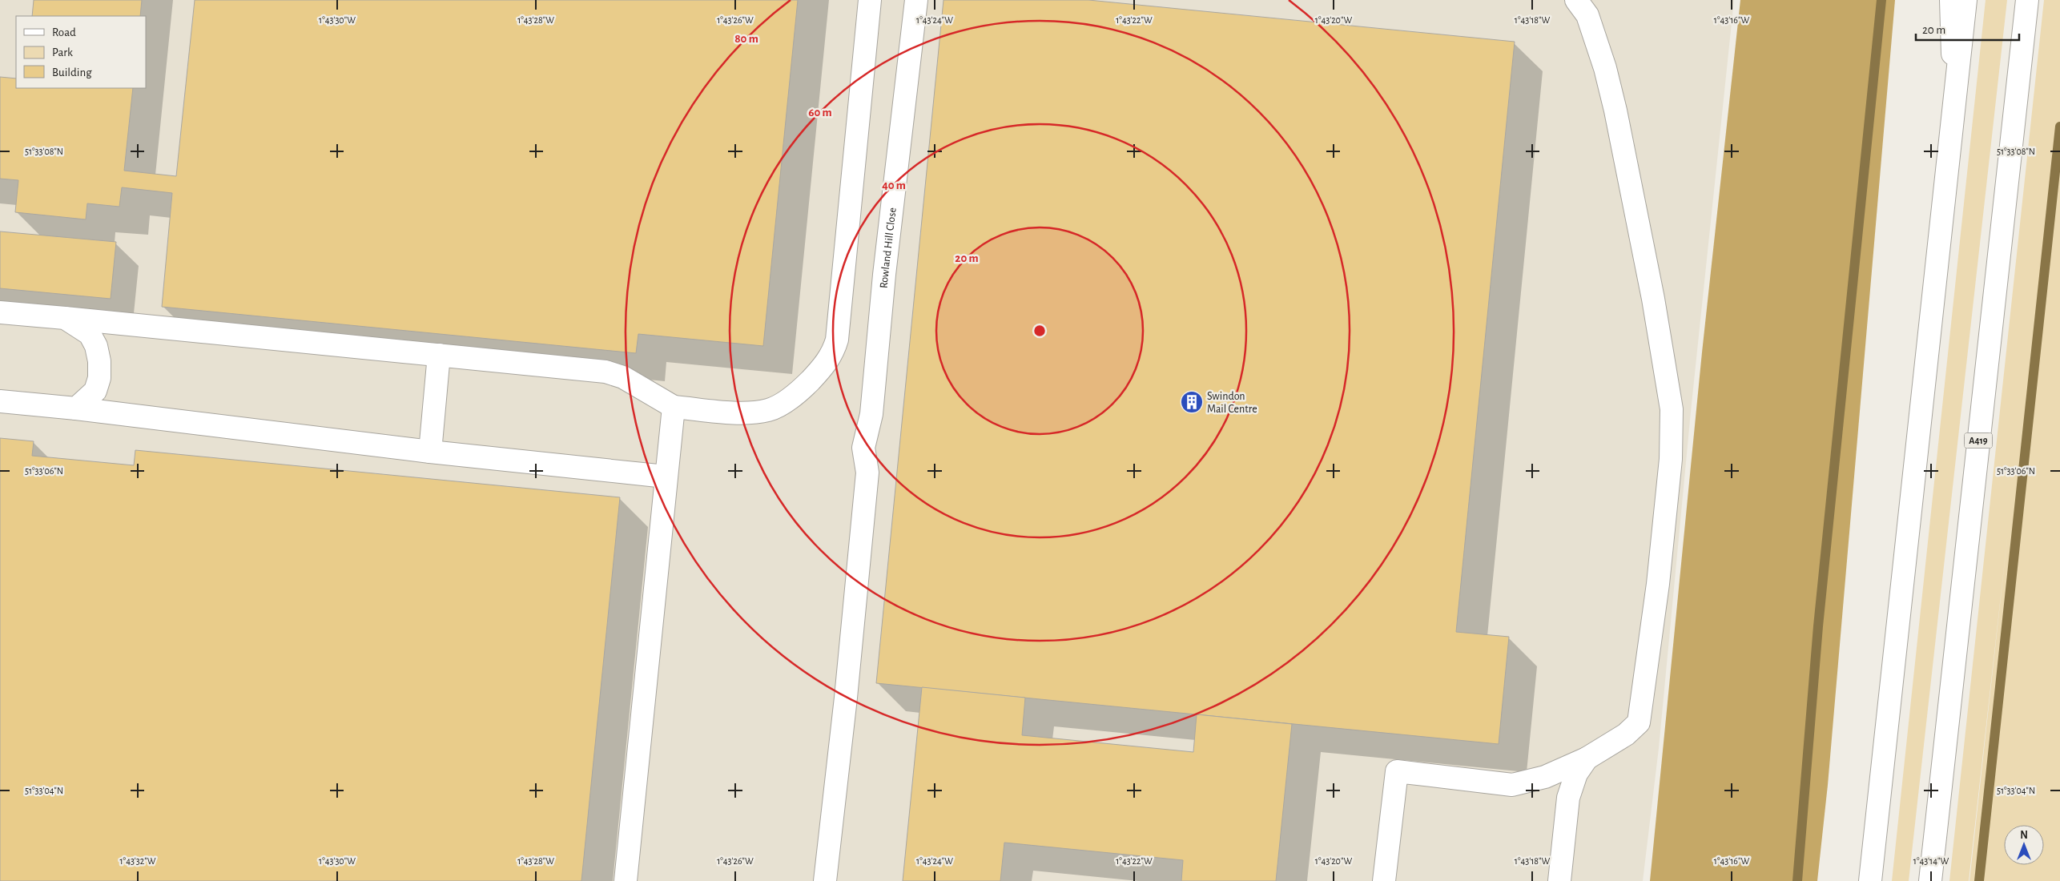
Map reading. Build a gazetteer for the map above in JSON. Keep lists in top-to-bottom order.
{
  "streets": {
    "main road": ["Rowland Hill Close", "A419"]
  },
  "places": {
    "building": ["Swindon Mail Centre"]
  },
  "legend": ["Road", "Park", "Building"],
  "scale_bar": "20 m",
  "north": "top",
  "coordinates": [
    "1°43'30\"W",
    "1°43'28\"W",
    "1°43'26\"W",
    "1°43'24\"W",
    "1°43'22\"W",
    "1°43'20\"W",
    "1°43'18\"W",
    "1°43'16\"W",
    "51°33'08\"N",
    "51°33'06\"N",
    "51°33'04\"N",
    "1°43'32\"W",
    "1°43'14\"W"
  ],
  "rings": [
    "80 m",
    "60 m",
    "40 m",
    "20 m"
  ]
}
